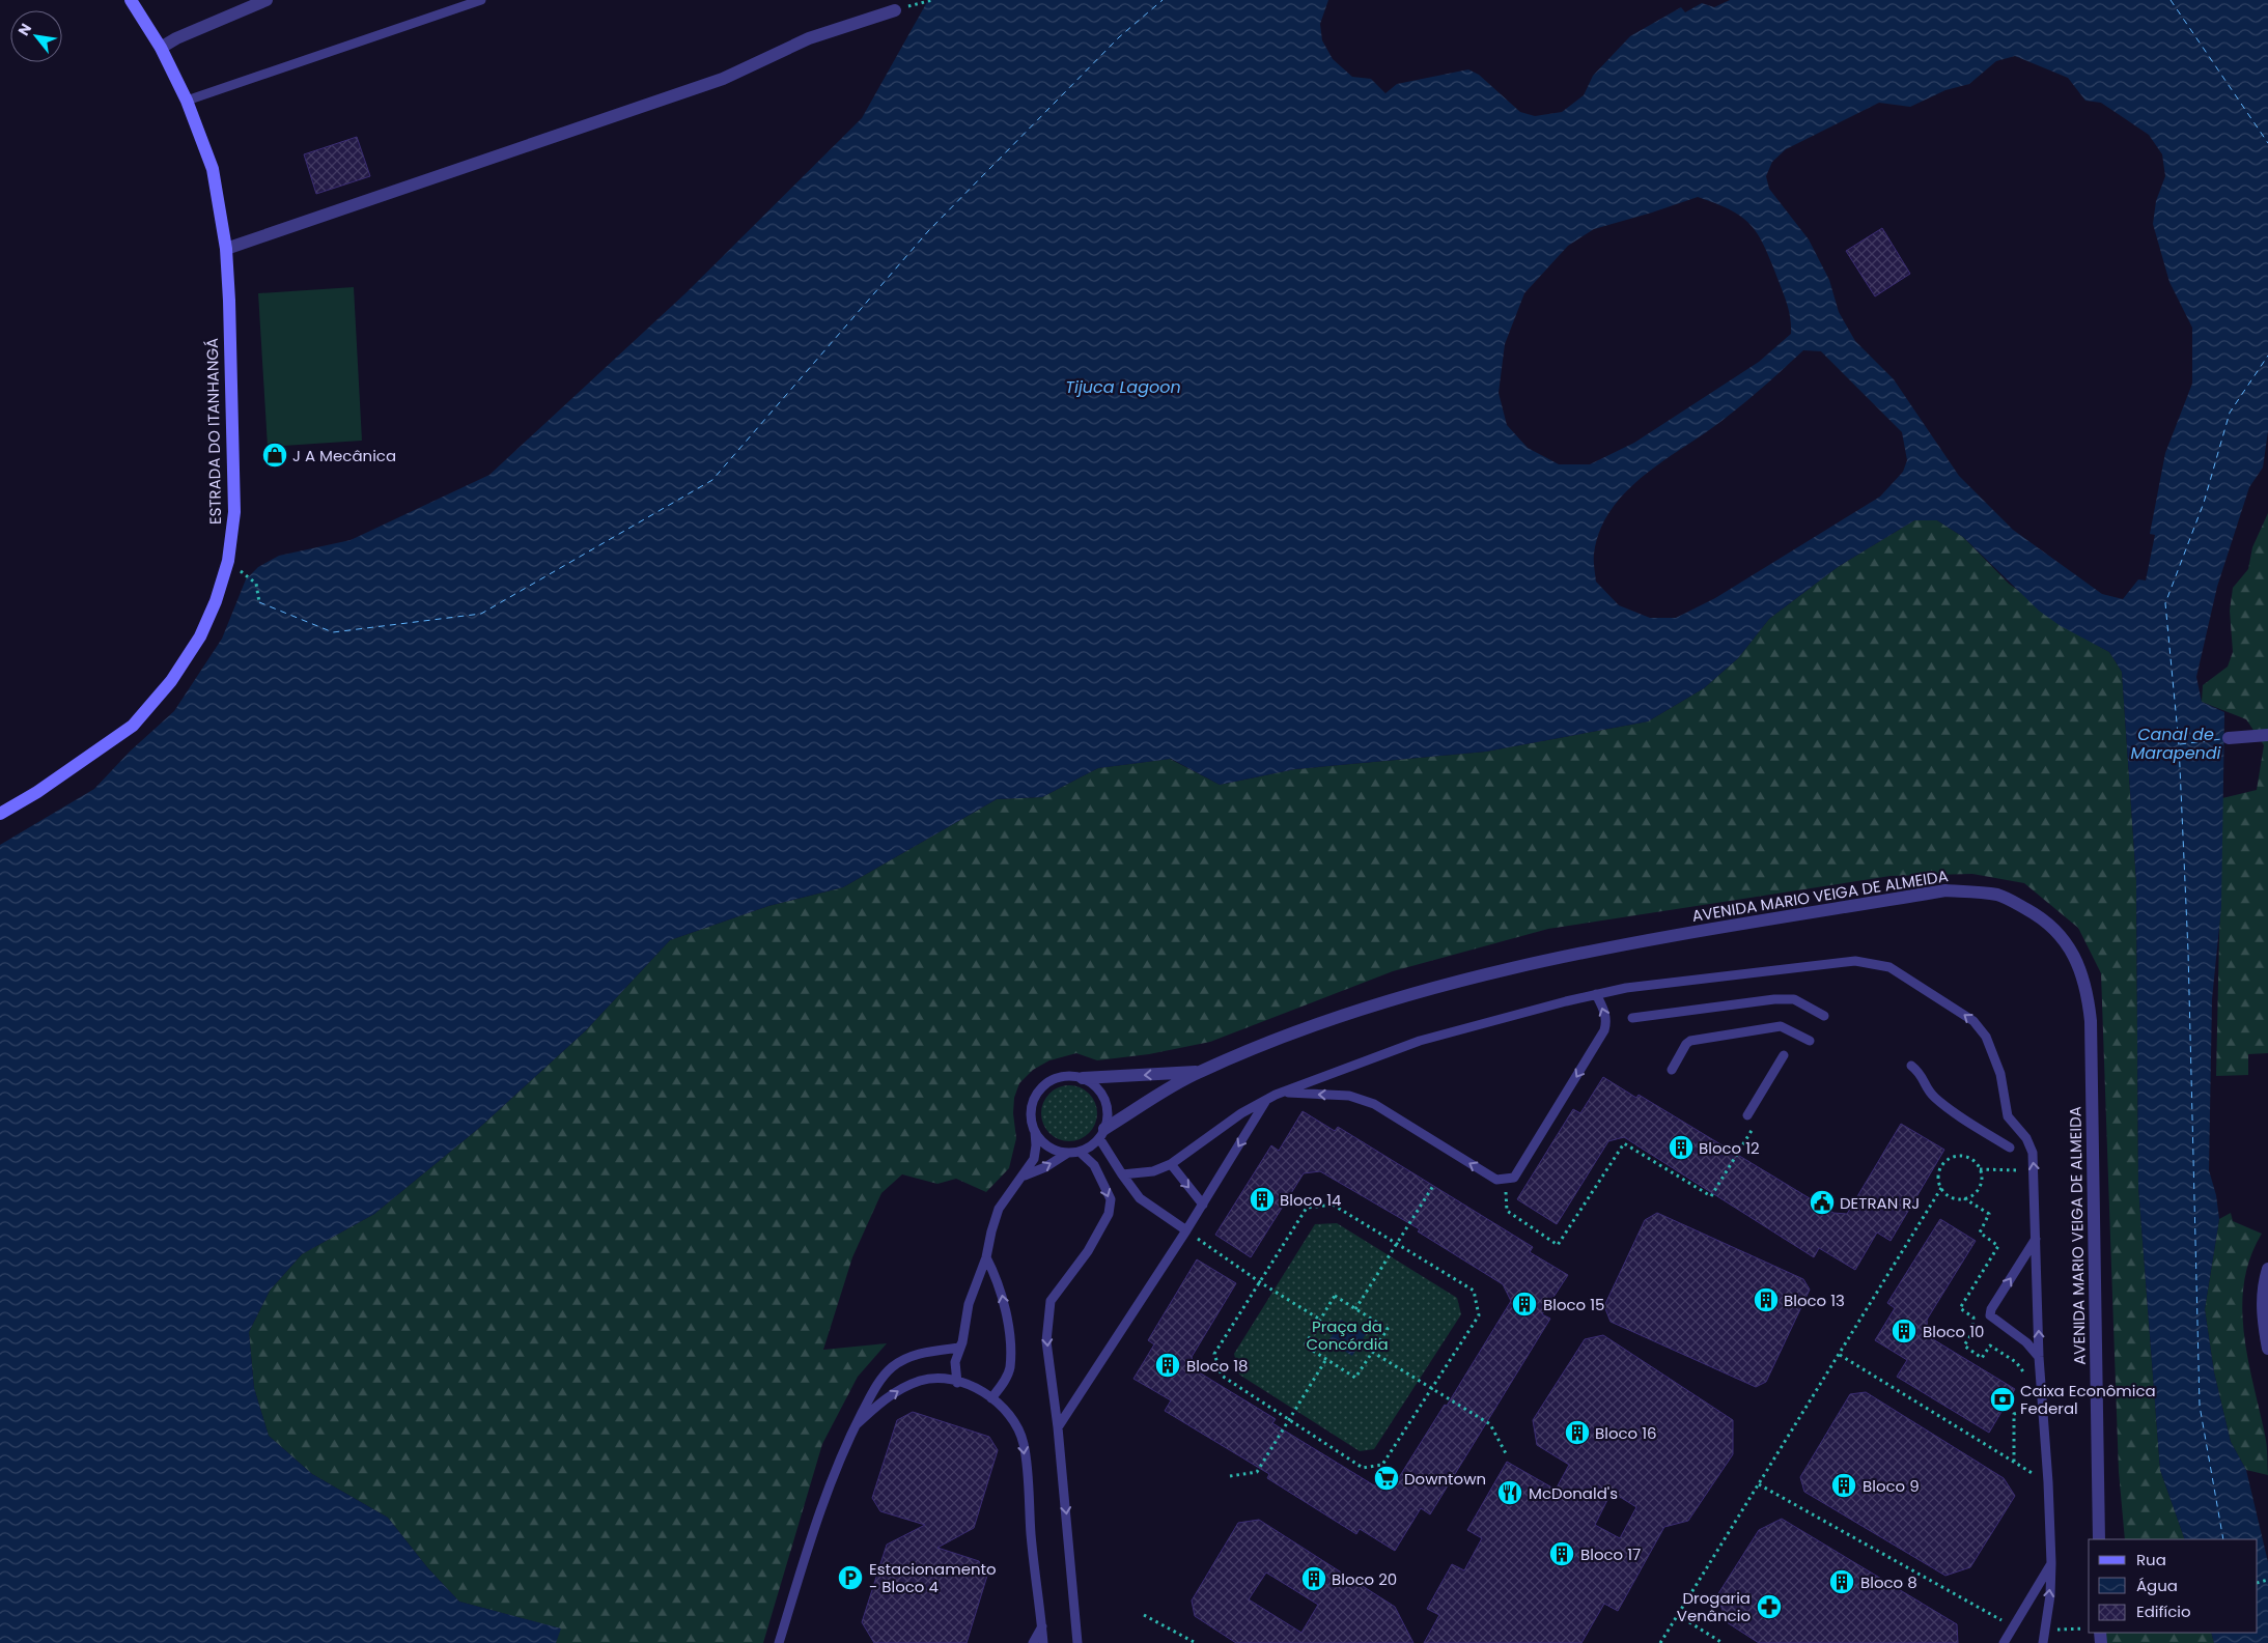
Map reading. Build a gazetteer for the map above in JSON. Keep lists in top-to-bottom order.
{
  "streets": {
    "main road": ["ESTRADA DO ITANHANGÁ"],
    "street": ["AVENIDA MARIO VEIGA DE ALMEIDA"]
  },
  "water": ["Tijuca Lagoon", "Canal de Marapendi"],
  "parks": ["Praça da Concórdia"],
  "places": {
    "shop": ["J A Mecânica"],
    "building": [
      "Bloco 12",
      "Bloco 14",
      "Bloco 13",
      "Bloco 15",
      "Bloco 10",
      "Bloco 18",
      "Bloco 16",
      "Bloco 9",
      "Bloco 17",
      "Bloco 20",
      "Bloco 8"
    ],
    "public building": ["DETRAN RJ"],
    "bank": ["Caixa Econômica Federal"],
    "supermarket": ["Downtown"],
    "restaurant": ["McDonald's"],
    "parking": ["Estacionamento - Bloco 4"],
    "pharmacy": ["Drogaria Venâncio"]
  },
  "legend": ["Rua", "Água", "Edifício"],
  "north": "top left"
}
